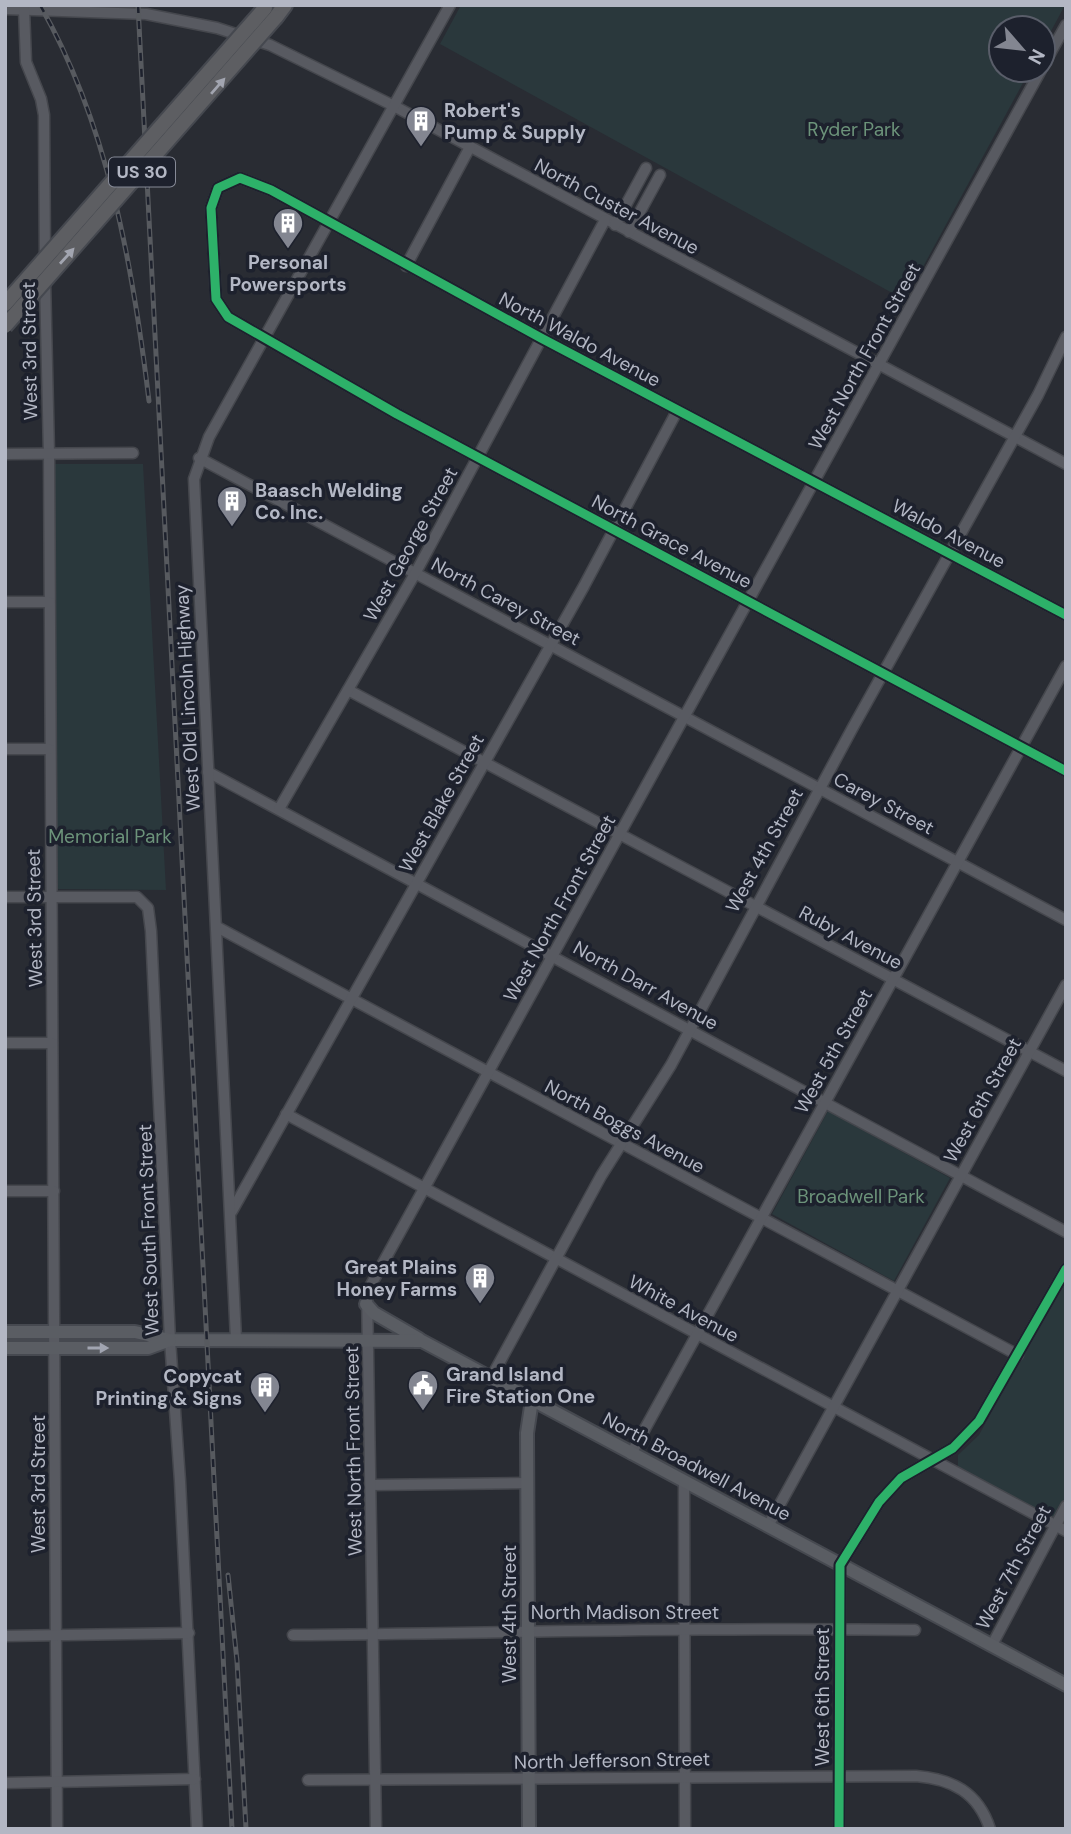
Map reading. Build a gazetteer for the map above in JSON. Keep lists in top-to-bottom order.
{
  "streets": {
    "highway": ["US 30"],
    "main road": ["West 4th Street", "North Broadwell Avenue"],
    "street": [
      "North Custer Avenue",
      "North Waldo Avenue",
      "West 3rd Street",
      "West North Front Street",
      "Waldo Avenue",
      "North Grace Avenue",
      "West George Street",
      "North Carey Street",
      "West Old Lincoln Highway",
      "West Blake Street",
      "Carey Street",
      "Ruby Avenue",
      "North Darr Avenue",
      "West 5th Street",
      "West 6th Street",
      "North Boggs Avenue",
      "West South Front Street",
      "White Avenue",
      "West 7th Street",
      "North Madison Street",
      "North Jefferson Street"
    ]
  },
  "crossings": [
    ["North Custer Avenue", "West 3rd Street"],
    ["North Custer Avenue", "West North Front Street"],
    ["North Custer Avenue", "West George Street"],
    ["North Custer Avenue", "West Old Lincoln Highway"],
    ["North Custer Avenue", "West 4th Street"],
    ["North Waldo Avenue", "West North Front Street"],
    ["North Waldo Avenue", "Waldo Avenue"],
    ["North Waldo Avenue", "North Grace Avenue"],
    ["North Waldo Avenue", "West George Street"],
    ["North Waldo Avenue", "West Old Lincoln Highway"],
    ["North Waldo Avenue", "West Blake Street"],
    ["West 3rd Street", "West South Front Street"],
    ["West 3rd Street", "North Broadwell Avenue"],
    ["West North Front Street", "Waldo Avenue"],
    ["West North Front Street", "North Grace Avenue"],
    ["West North Front Street", "North Carey Street"],
    ["West North Front Street", "Carey Street"],
    ["West North Front Street", "Ruby Avenue"],
    ["West North Front Street", "North Darr Avenue"],
    ["West North Front Street", "North Boggs Avenue"],
    ["West North Front Street", "White Avenue"],
    ["West North Front Street", "North Broadwell Avenue"],
    ["West North Front Street", "North Madison Street"],
    ["West North Front Street", "North Jefferson Street"],
    ["Waldo Avenue", "West 4th Street"],
    ["North Grace Avenue", "West George Street"],
    ["North Grace Avenue", "West Old Lincoln Highway"],
    ["North Grace Avenue", "West Blake Street"],
    ["North Grace Avenue", "West 4th Street"],
    ["North Grace Avenue", "West 5th Street"],
    ["West George Street", "North Carey Street"],
    ["West George Street", "Ruby Avenue"],
    ["West George Street", "North Darr Avenue"],
    ["North Carey Street", "West Old Lincoln Highway"],
    ["North Carey Street", "West Blake Street"],
    ["North Carey Street", "Carey Street"],
    ["West Old Lincoln Highway", "West Blake Street"],
    ["West Old Lincoln Highway", "North Darr Avenue"],
    ["West Old Lincoln Highway", "North Boggs Avenue"],
    ["West Old Lincoln Highway", "North Broadwell Avenue"],
    ["West Blake Street", "Ruby Avenue"],
    ["West Blake Street", "North Darr Avenue"],
    ["West Blake Street", "North Boggs Avenue"],
    ["West Blake Street", "White Avenue"],
    ["Carey Street", "West 4th Street"],
    ["Carey Street", "West 5th Street"],
    ["West 4th Street", "Ruby Avenue"],
    ["West 4th Street", "North Darr Avenue"],
    ["West 4th Street", "North Boggs Avenue"],
    ["West 4th Street", "White Avenue"],
    ["West 4th Street", "North Broadwell Avenue"],
    ["West 4th Street", "North Madison Street"],
    ["West 4th Street", "North Jefferson Street"],
    ["Ruby Avenue", "West 5th Street"],
    ["Ruby Avenue", "West 6th Street"],
    ["North Darr Avenue", "West 5th Street"],
    ["North Darr Avenue", "West 6th Street"],
    ["West 5th Street", "North Boggs Avenue"],
    ["West 5th Street", "White Avenue"],
    ["West 5th Street", "North Broadwell Avenue"],
    ["West 6th Street", "North Boggs Avenue"],
    ["West 6th Street", "White Avenue"],
    ["West 6th Street", "North Broadwell Avenue"],
    ["West 6th Street", "North Madison Street"],
    ["West 6th Street", "North Jefferson Street"],
    ["West South Front Street", "North Broadwell Avenue"],
    ["White Avenue", "West 7th Street"],
    ["North Broadwell Avenue", "West 7th Street"]
  ],
  "parks": ["Ryder Park", "Memorial Park", "Broadwell Park"],
  "places": {
    "building": [
      "Robert's Pump & Supply",
      "Personal Powersports",
      "Baasch Welding Co. Inc.",
      "Great Plains Honey Farms",
      "Copycat Printing & Signs"
    ],
    "public building": ["Grand Island Fire Station One"]
  },
  "north": "bottom right"
}
